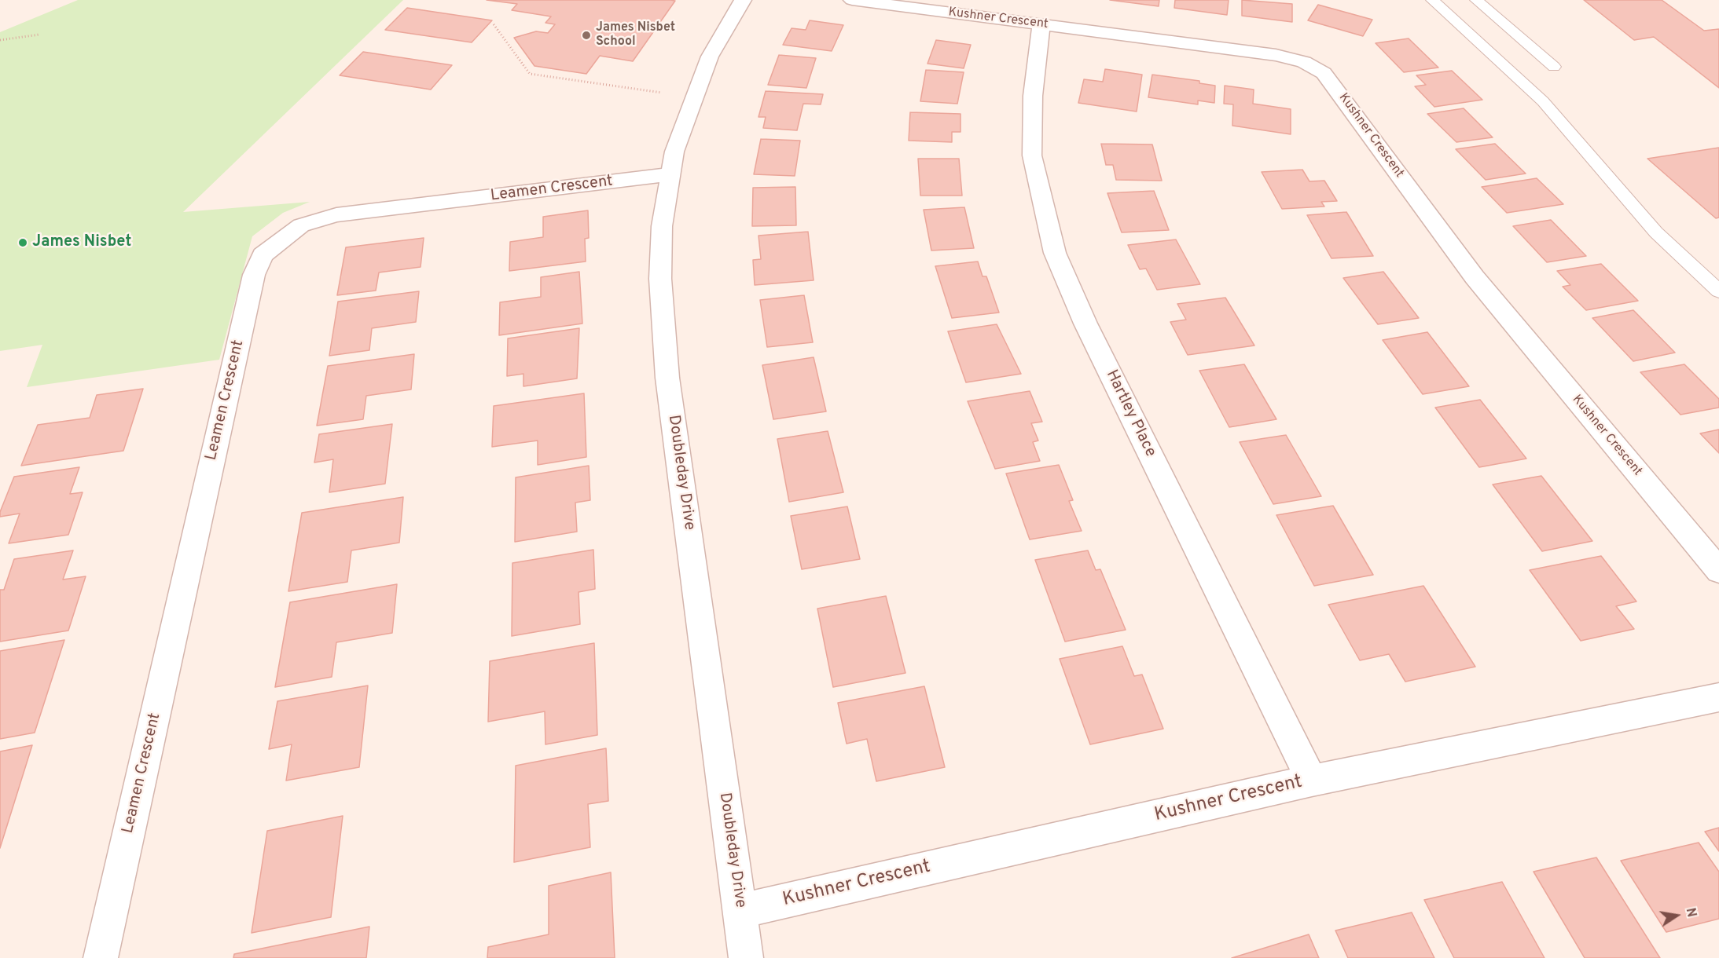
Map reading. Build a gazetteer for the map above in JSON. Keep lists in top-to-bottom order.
{
  "streets": {
    "street": [
      "Kushner Crescent",
      "Leamen Crescent",
      "Hartley Place",
      "Doubleday Drive"
    ]
  },
  "crossings": [
    ["Kushner Crescent", "Hartley Place"],
    ["Kushner Crescent", "Doubleday Drive"],
    ["Leamen Crescent", "Doubleday Drive"]
  ],
  "places": ["James Nisbet School", "James Nisbet"],
  "north": "right"
}
